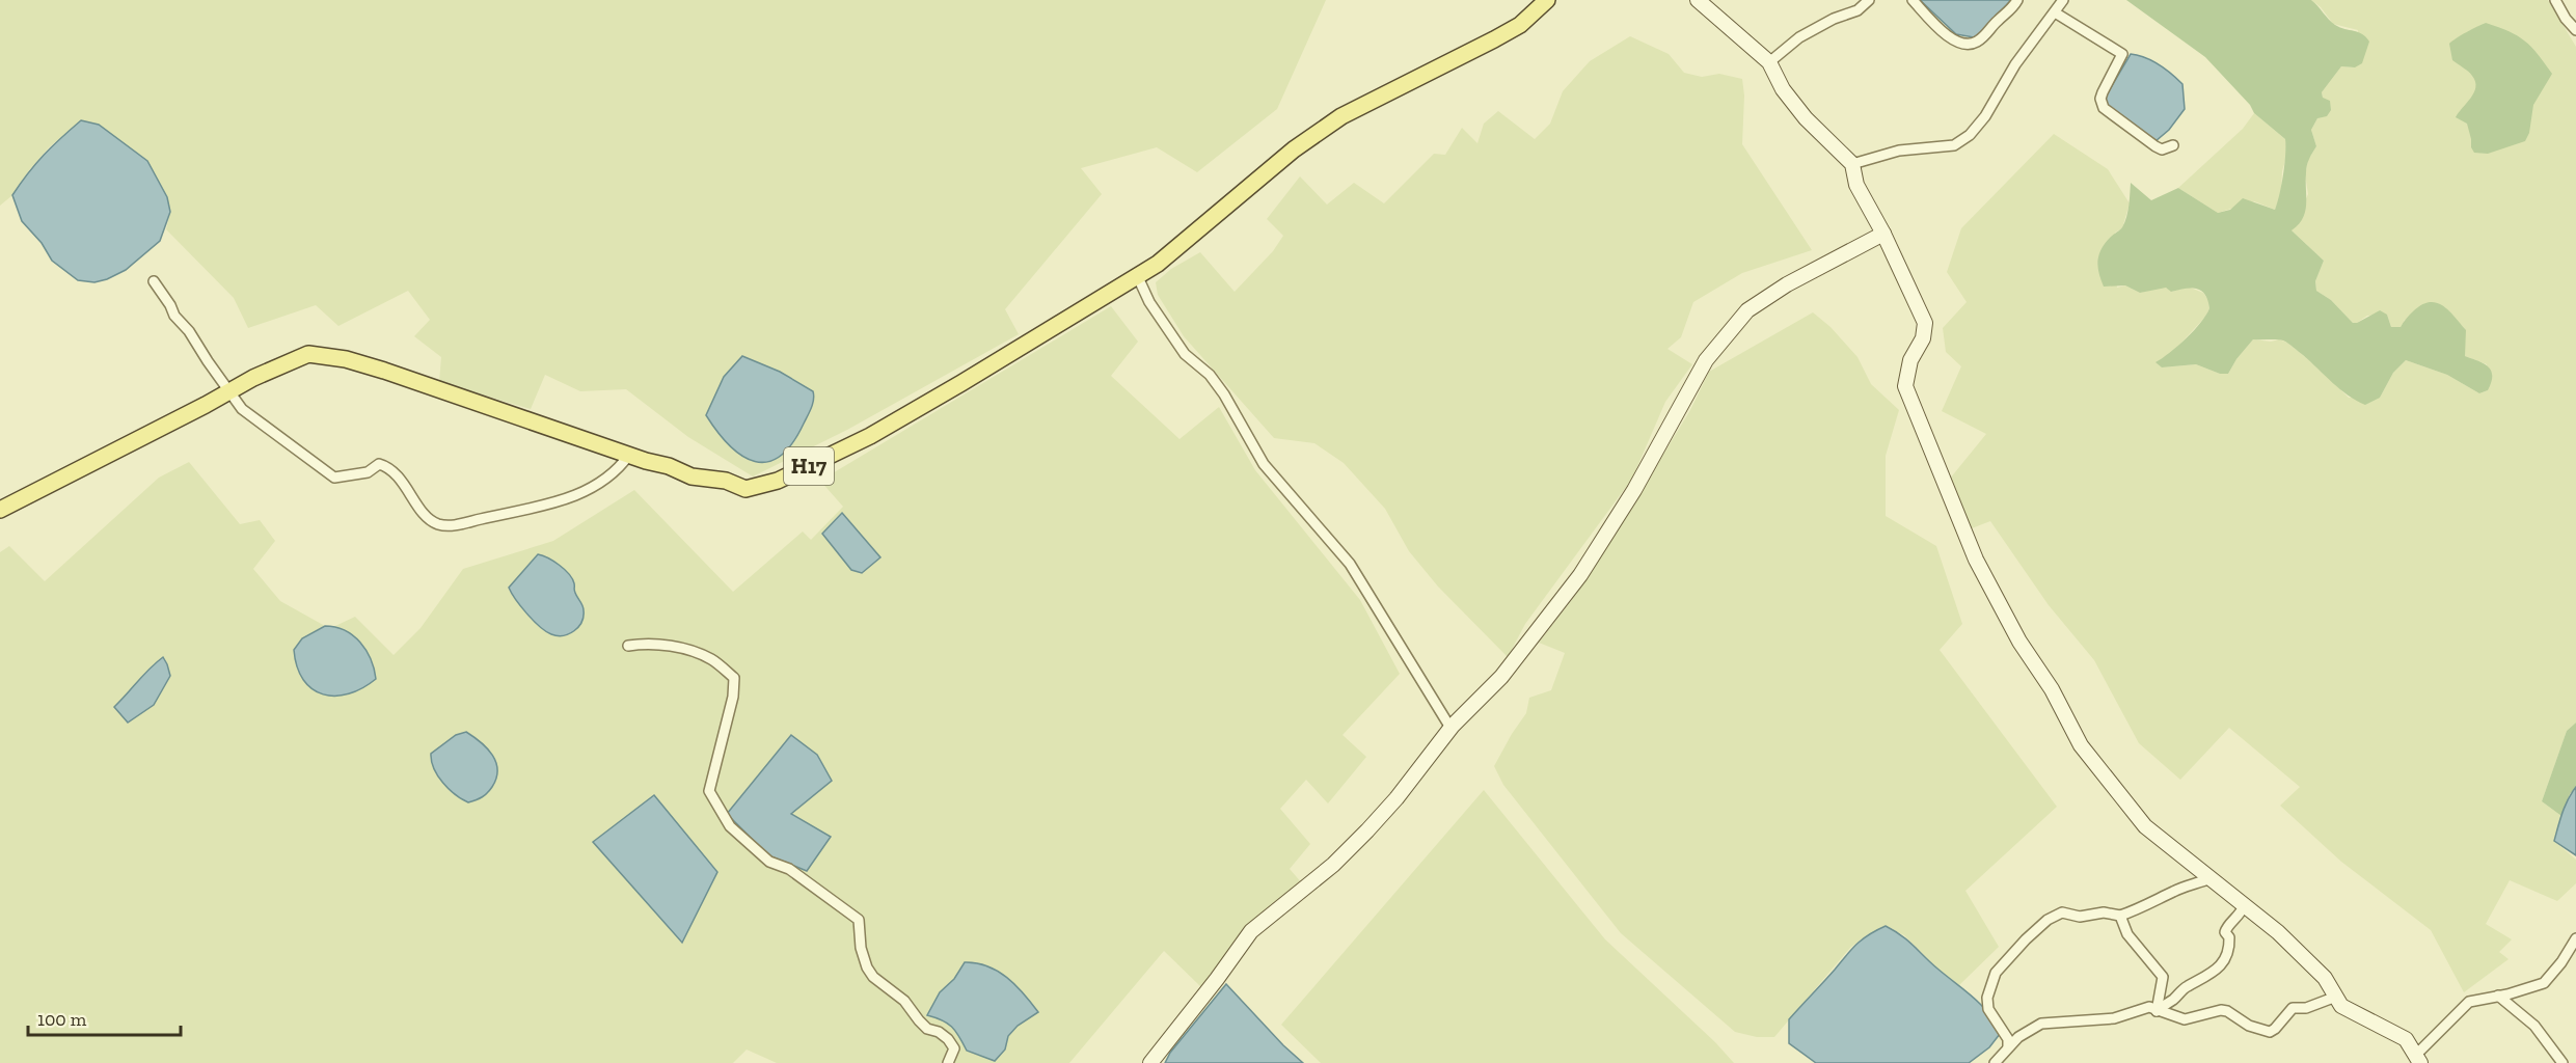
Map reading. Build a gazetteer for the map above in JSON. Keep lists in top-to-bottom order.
{
  "streets": {
    "main road": ["H17"]
  },
  "scale_bar": "100 m"
}
